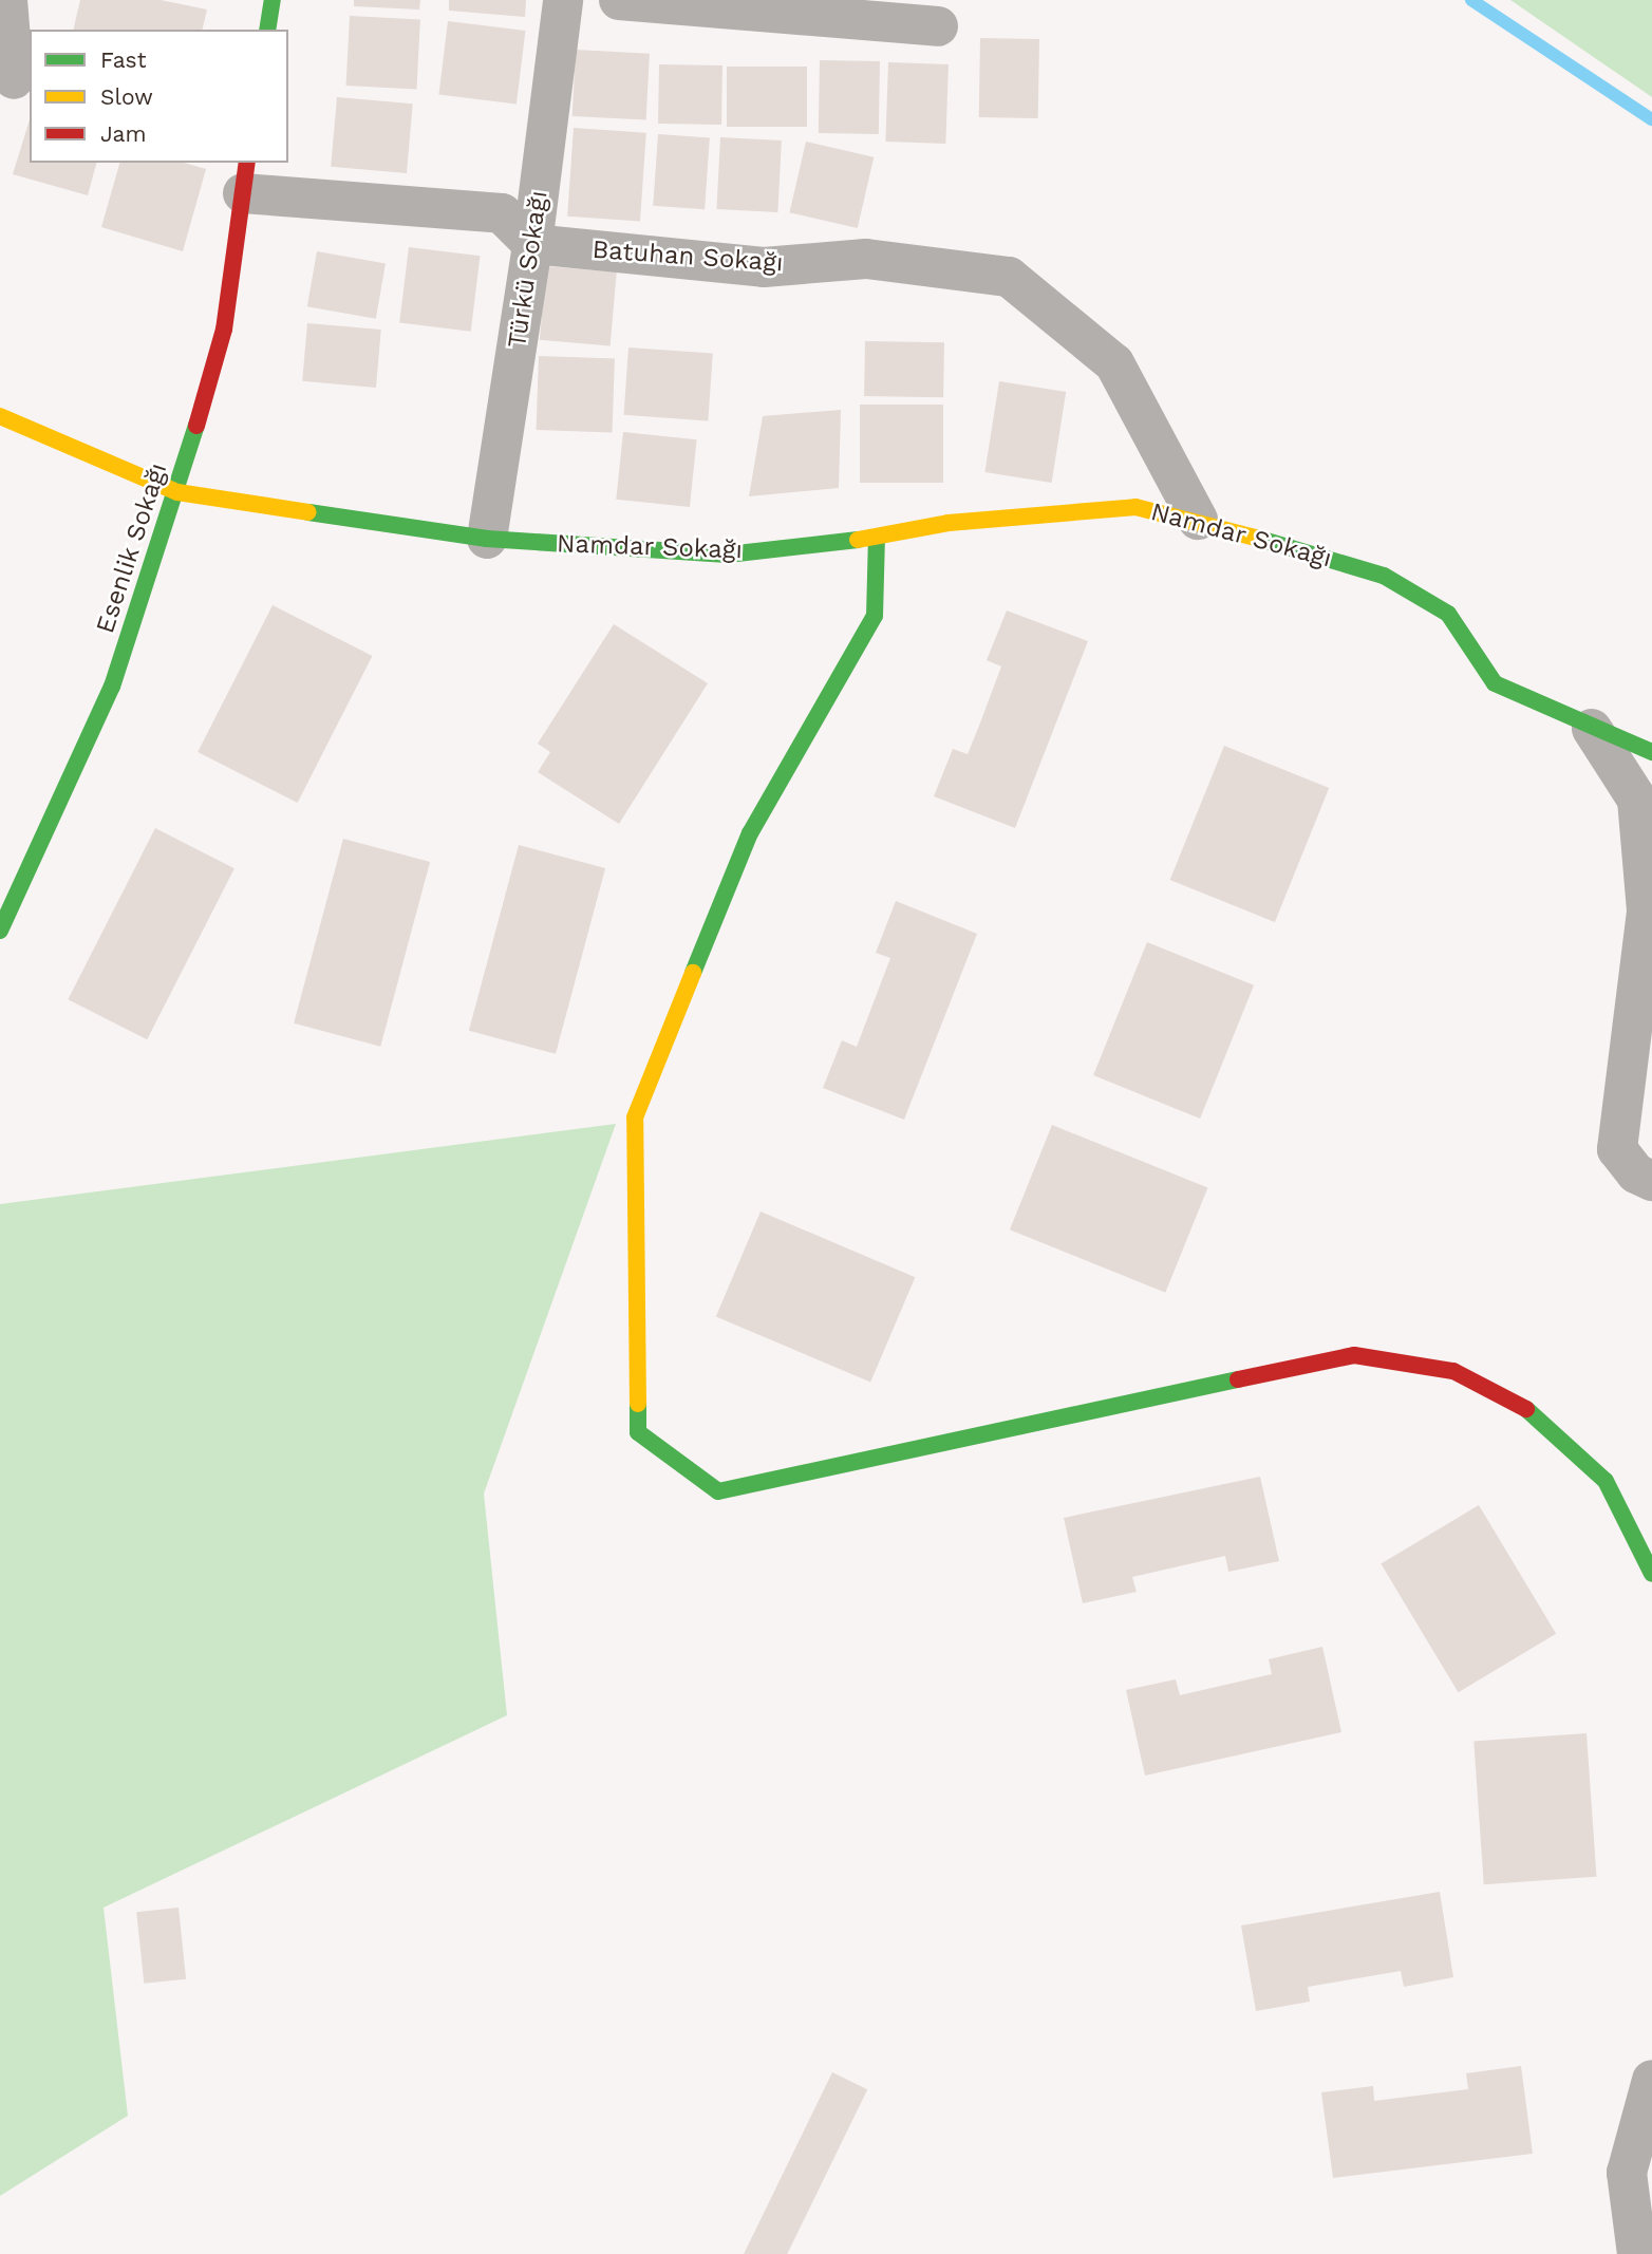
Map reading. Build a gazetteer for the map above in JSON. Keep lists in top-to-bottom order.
{
  "streets": {
    "street": [
      "Batuhan Sokağı",
      "Türkü Sokağı",
      "Namdar Sokağı",
      "Esenlik Sokağı"
    ]
  },
  "crossings": [
    ["Batuhan Sokağı", "Türkü Sokağı"],
    ["Batuhan Sokağı", "Namdar Sokağı"],
    ["Türkü Sokağı", "Namdar Sokağı"],
    ["Namdar Sokağı", "Esenlik Sokağı"]
  ],
  "legend": ["Fast", "Slow", "Jam"]
}
